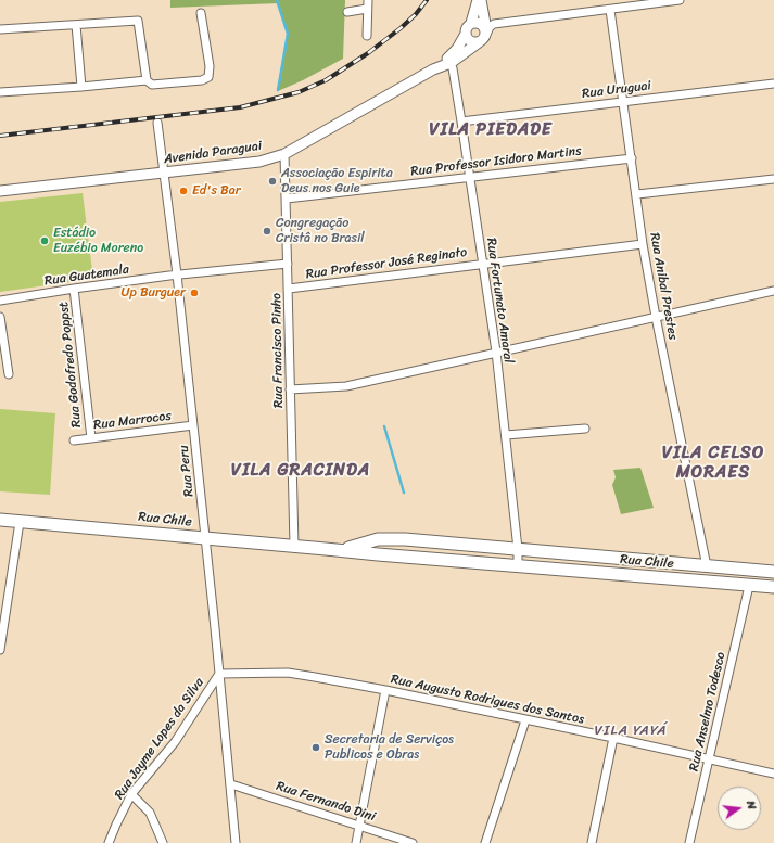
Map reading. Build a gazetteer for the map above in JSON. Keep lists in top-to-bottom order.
{
  "streets": {
    "main road": ["Rua Chile"],
    "street": [
      "Rua Uruguai",
      "Avenida Paraguai",
      "Rua Professor Isidoro Martins",
      "Rua Professor José Reginato",
      "Rua Guatemala",
      "Rua Anibal Prestes",
      "Rua Fortunato Amaral",
      "Rua Francisco Pinho",
      "Rua Godofredo Poppst",
      "Rua Marrocos",
      "Rua Peru",
      "Rua Augusto Rodrigues dos Santos",
      "Rua Anselmo Todesco",
      "Rua Jayme Lopes da Silva",
      "Rua Fernando Dini"
    ]
  },
  "crossings": [
    ["Rua Uruguai", "Rua Anibal Prestes"],
    ["Rua Uruguai", "Rua Fortunato Amaral"],
    ["Avenida Paraguai", "Rua Fortunato Amaral"],
    ["Avenida Paraguai", "Rua Francisco Pinho"],
    ["Avenida Paraguai", "Rua Peru"],
    ["Rua Professor Isidoro Martins", "Rua Anibal Prestes"],
    ["Rua Professor Isidoro Martins", "Rua Fortunato Amaral"],
    ["Rua Professor Isidoro Martins", "Rua Francisco Pinho"],
    ["Rua Professor José Reginato", "Rua Anibal Prestes"],
    ["Rua Professor José Reginato", "Rua Fortunato Amaral"],
    ["Rua Professor José Reginato", "Rua Francisco Pinho"],
    ["Rua Guatemala", "Rua Francisco Pinho"],
    ["Rua Guatemala", "Rua Godofredo Poppst"],
    ["Rua Guatemala", "Rua Peru"],
    ["Rua Anibal Prestes", "Rua Chile"],
    ["Rua Fortunato Amaral", "Rua Chile"],
    ["Rua Francisco Pinho", "Rua Chile"],
    ["Rua Godofredo Poppst", "Rua Marrocos"],
    ["Rua Marrocos", "Rua Peru"],
    ["Rua Peru", "Rua Chile"],
    ["Rua Peru", "Rua Augusto Rodrigues dos Santos"],
    ["Rua Peru", "Rua Jayme Lopes da Silva"],
    ["Rua Peru", "Rua Fernando Dini"],
    ["Rua Chile", "Rua Anselmo Todesco"],
    ["Rua Augusto Rodrigues dos Santos", "Rua Anselmo Todesco"],
    ["Rua Augusto Rodrigues dos Santos", "Rua Jayme Lopes da Silva"]
  ],
  "districts": [
    "VILA PIEDADE",
    "VILA CELSO MORAES",
    "VILA GRACINDA",
    "VILA YAYÁ"
  ],
  "places": [
    "Associação Espirita Deus nos Guie",
    "Ed's Bar",
    "Congregação Cristâ no Brasil",
    "Estádio Euzébio Moreno",
    "Up Burguer",
    "Secretaria de Serviços Publicos e Obras"
  ],
  "north": "right"
}
